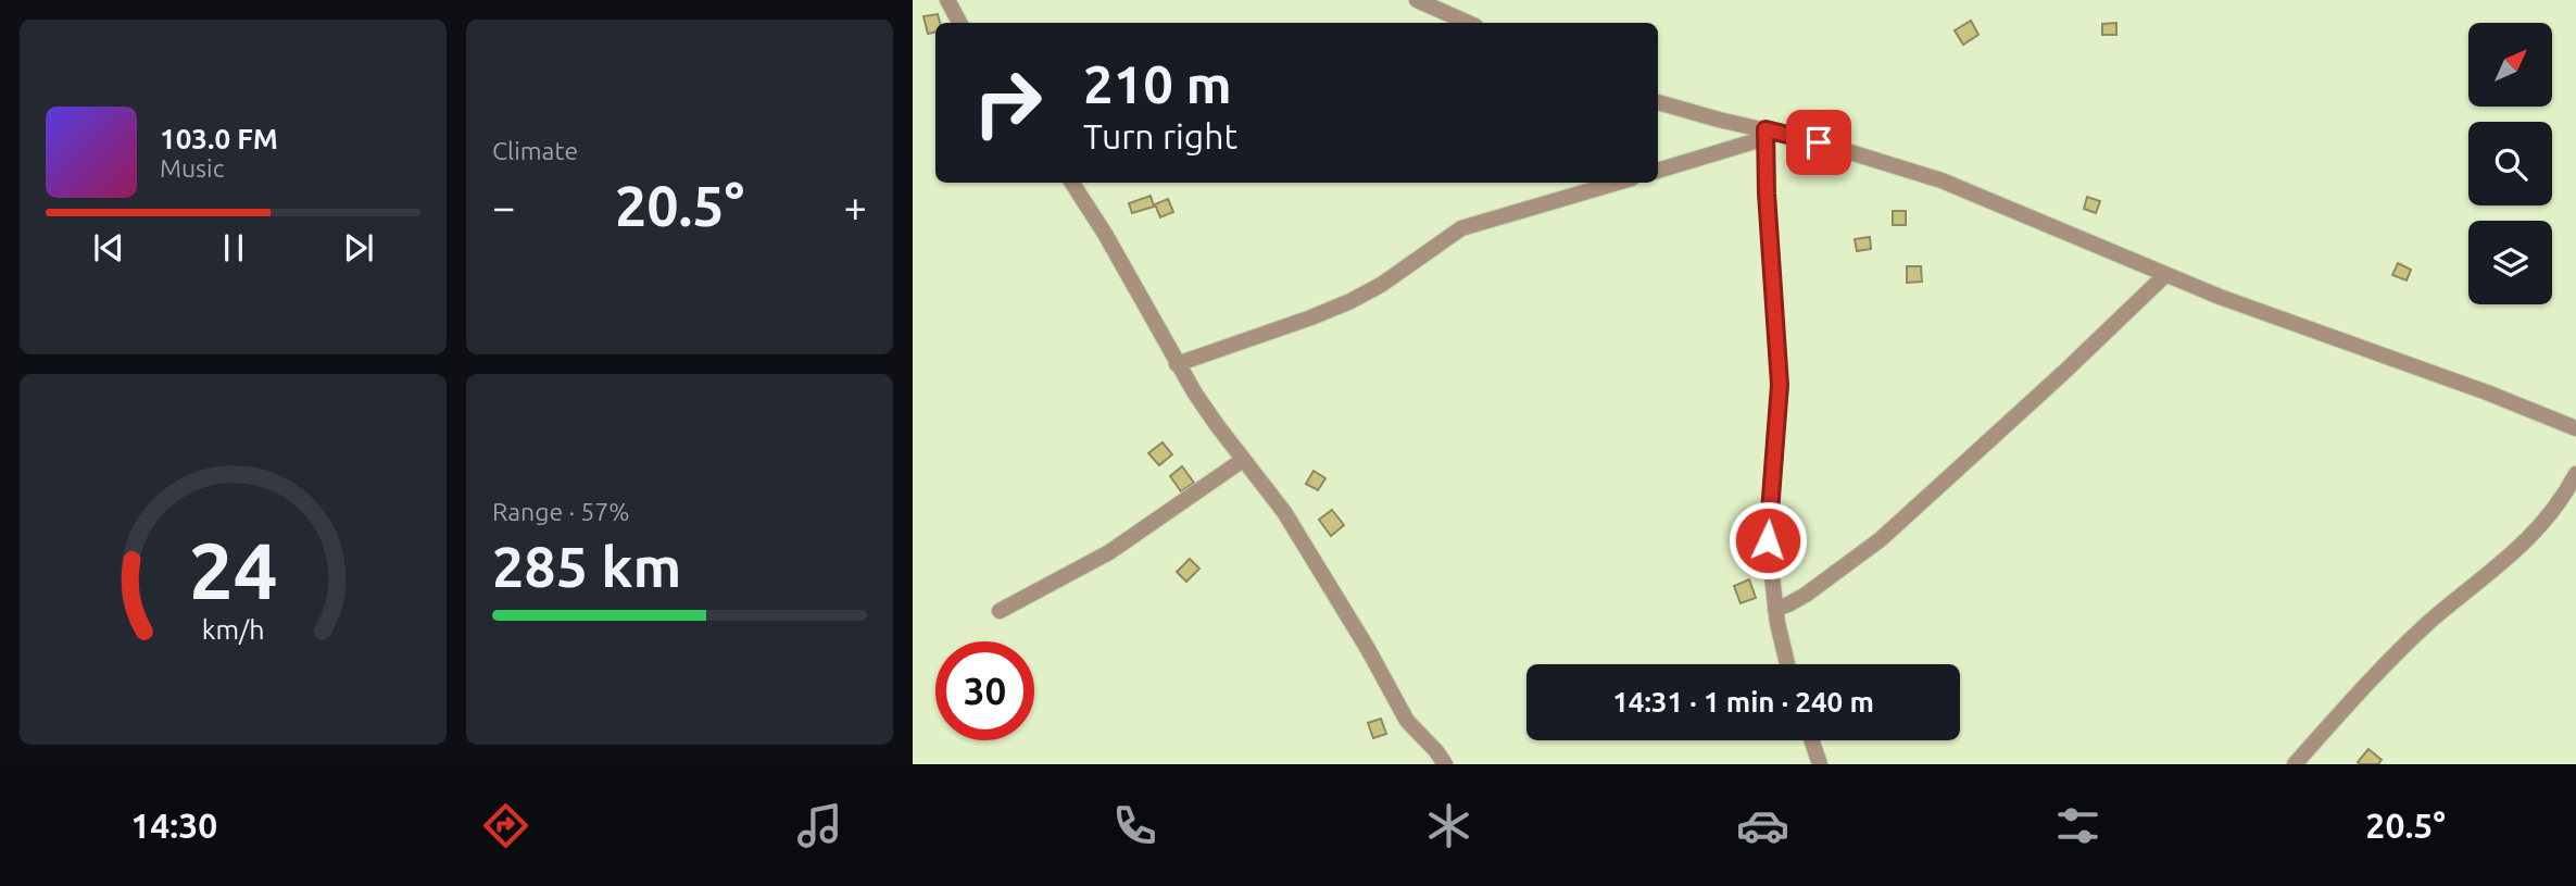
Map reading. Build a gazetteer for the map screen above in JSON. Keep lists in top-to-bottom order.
{
  "north": "top right",
  "page": {
    "tile": [
      "Climate",
      ["Range · 57%", "285 km"]
    ],
    "turn": ["210 m", "Turn right"],
    "song": ["103.0 FM", "Music"],
    "heat": ["−", "20.5°", "+"],
    "limit": "30",
    "trip": "14:31 · 1 min · 240 m",
    "tabs": ["14:30", "20.5°"],
    "gauge": ["24", "km/h"]
  }
}
